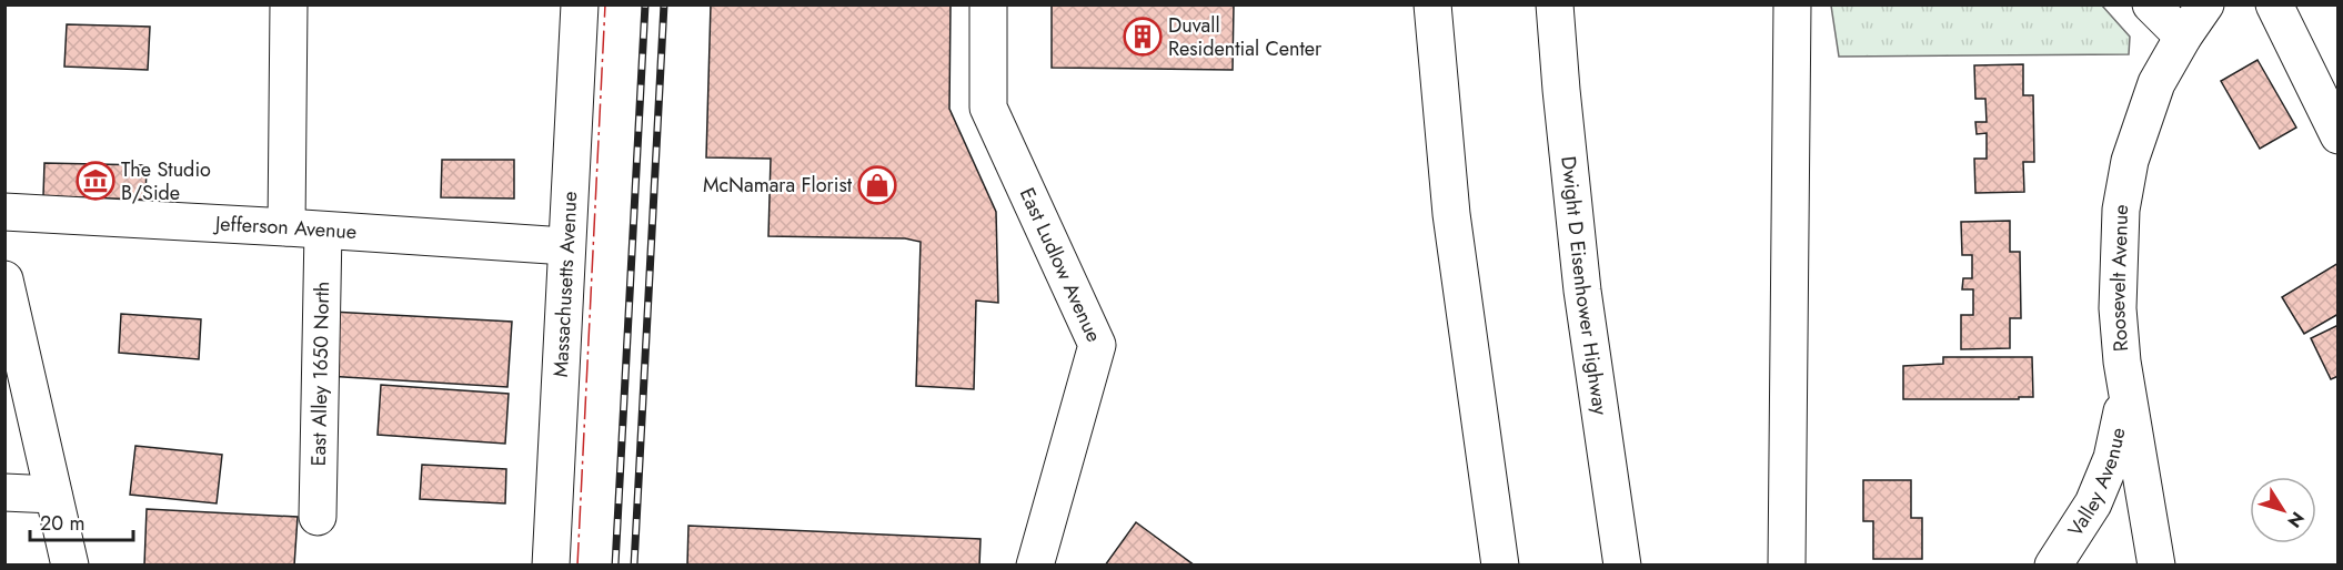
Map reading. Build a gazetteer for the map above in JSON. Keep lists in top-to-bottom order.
{
  "streets": {
    "main road": [
      "Jefferson Avenue",
      "East Ludlow Avenue",
      "Roosevelt Avenue",
      "Massachusetts Avenue",
      "Dwight D Eisenhower Highway",
      "East Alley 1650 North",
      "Valley Avenue"
    ]
  },
  "crossings": [
    ["Jefferson Avenue", "Massachusetts Avenue"],
    ["Jefferson Avenue", "East Alley 1650 North"],
    ["Roosevelt Avenue", "Valley Avenue"]
  ],
  "places": {
    "building": ["Duvall Residential Center"],
    "museum": ["The Studio B/Side"],
    "shop": ["McNamara Florist"]
  },
  "scale_bar": "20 m",
  "north": "bottom right"
}
